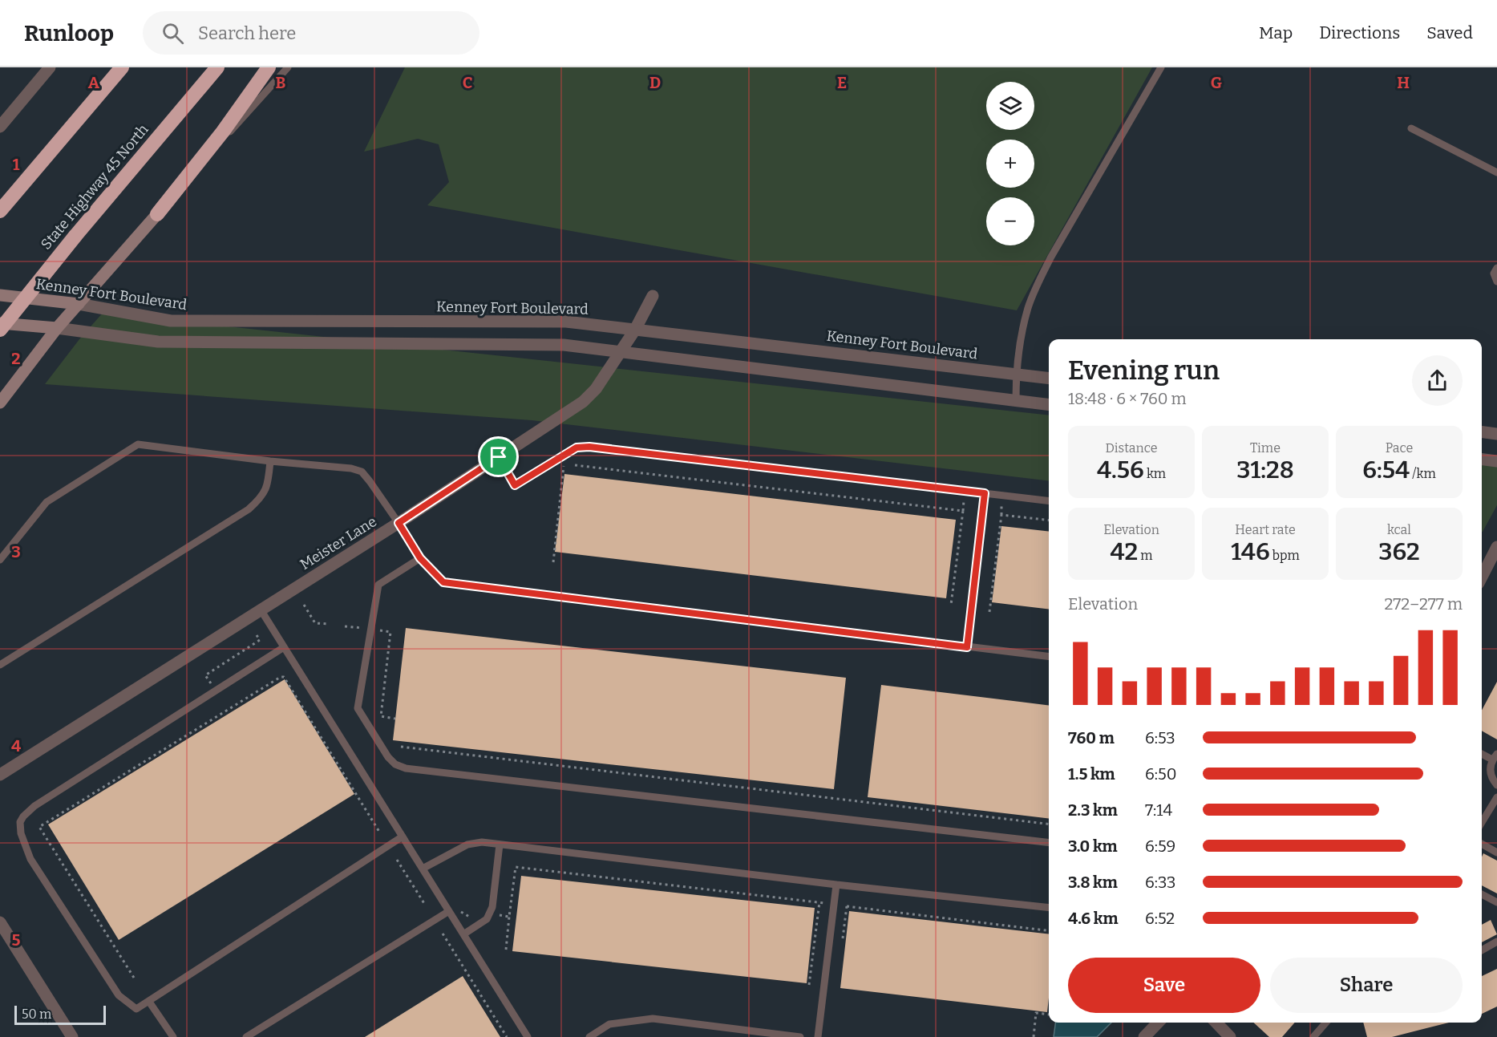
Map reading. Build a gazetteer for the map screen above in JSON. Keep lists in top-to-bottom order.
{
  "streets": {
    "highway": ["State Highway 45 North"],
    "main road": ["Kenney Fort Boulevard"],
    "street": ["Meister Lane"]
  },
  "crossings": [
    ["Kenney Fort Boulevard", "Meister Lane"]
  ],
  "scale_bar": "50 m",
  "page": {
    "header": "Runloop",
    "search": "Search here",
    "nav": ["Map", "Directions", "Saved"],
    "map_buttons": ["+", "−"],
    "heading": ["Evening run", "18:48 · 6 × 760 m"],
    "stats": [
      ["Distance", "4.56 km"],
      ["Time", "31:28"],
      ["Pace", "6:54 /km"],
      ["Elevation", "42 m"],
      ["Heart rate", "146 bpm"],
      ["kcal", "362"]
    ],
    "chart": ["Elevation", "272–277 m"],
    "list": [
      {
        "name": "760 m",
        "note": "6:53"
      },
      {
        "name": "1.5 km",
        "note": "6:50"
      },
      {
        "name": "2.3 km",
        "note": "7:14"
      },
      {
        "name": "3.0 km",
        "note": "6:59"
      },
      {
        "name": "3.8 km",
        "note": "6:33"
      },
      {
        "name": "4.6 km",
        "note": "6:52"
      }
    ],
    "buttons": ["Save", "Share"],
    "scale": "50 m"
  },
  "grid": {
    "columns": [
      "A",
      "B",
      "C",
      "D",
      "E",
      "G",
      "H"
    ],
    "rows": [
      "1",
      "2",
      "3",
      "4",
      "5"
    ]
  }
}
